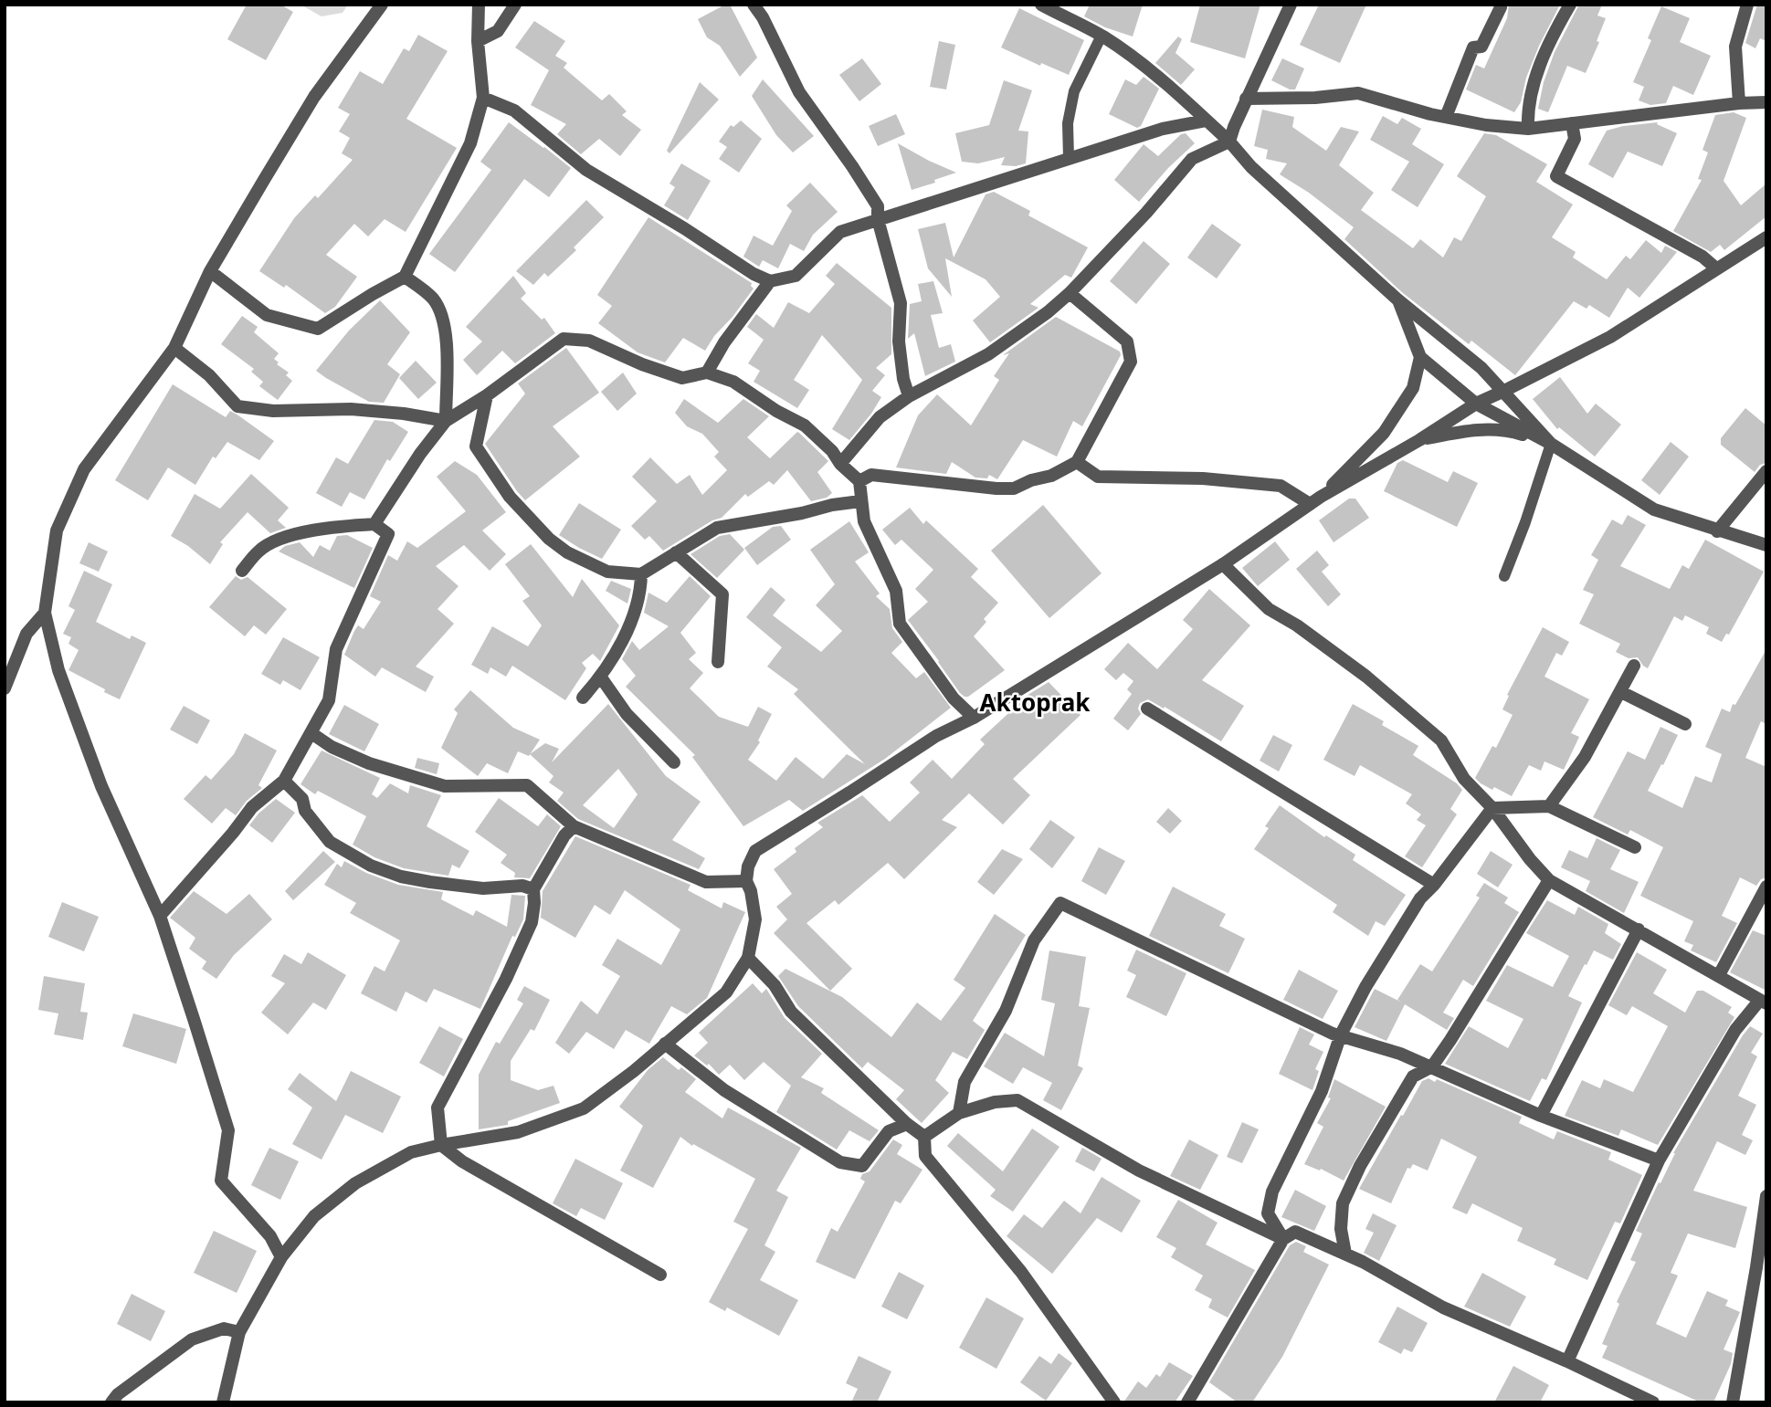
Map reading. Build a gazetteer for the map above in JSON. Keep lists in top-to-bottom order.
{
  "districts": ["Aktoprak"]
}
